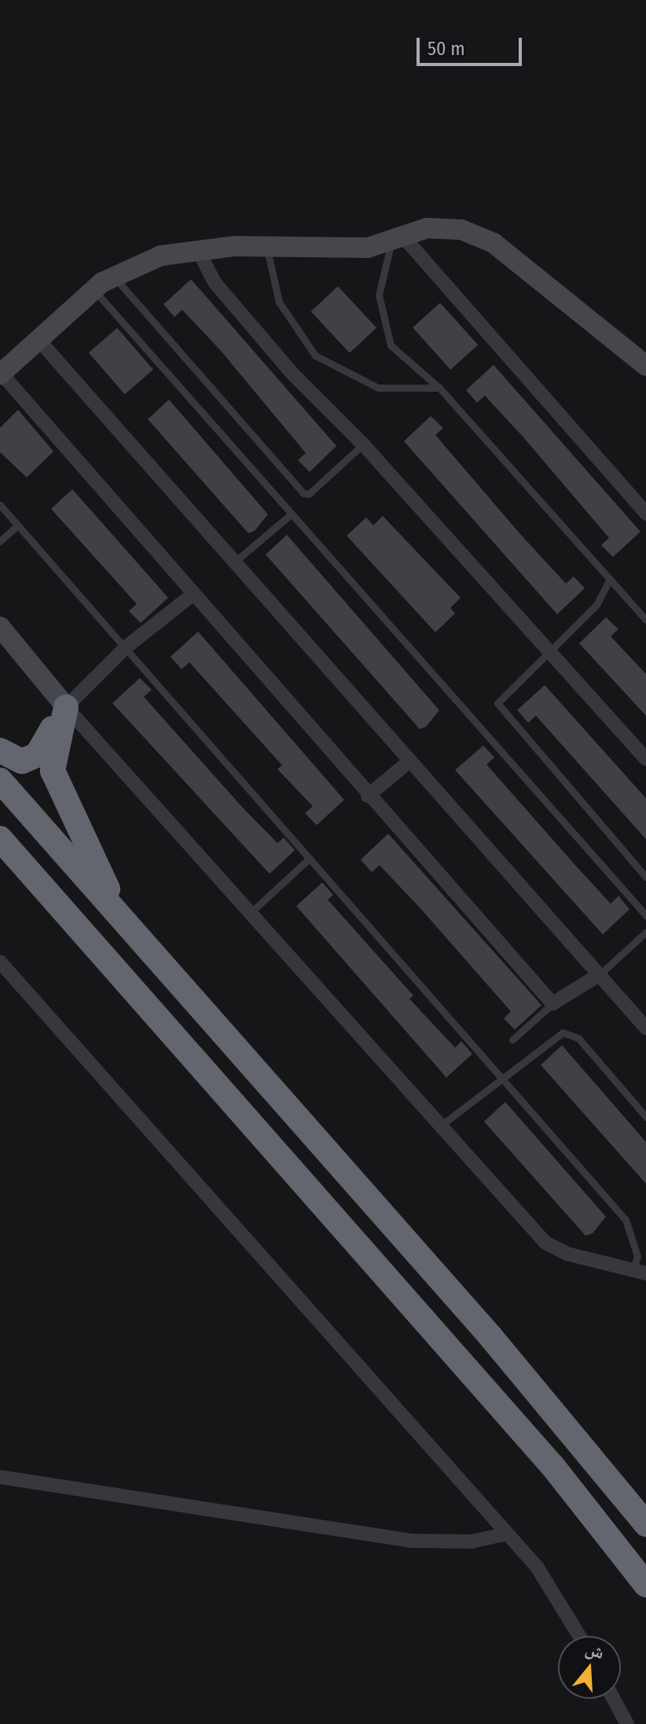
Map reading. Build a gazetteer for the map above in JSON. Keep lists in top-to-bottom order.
{
  "scale_bar": "50 m",
  "north": "top"
}
